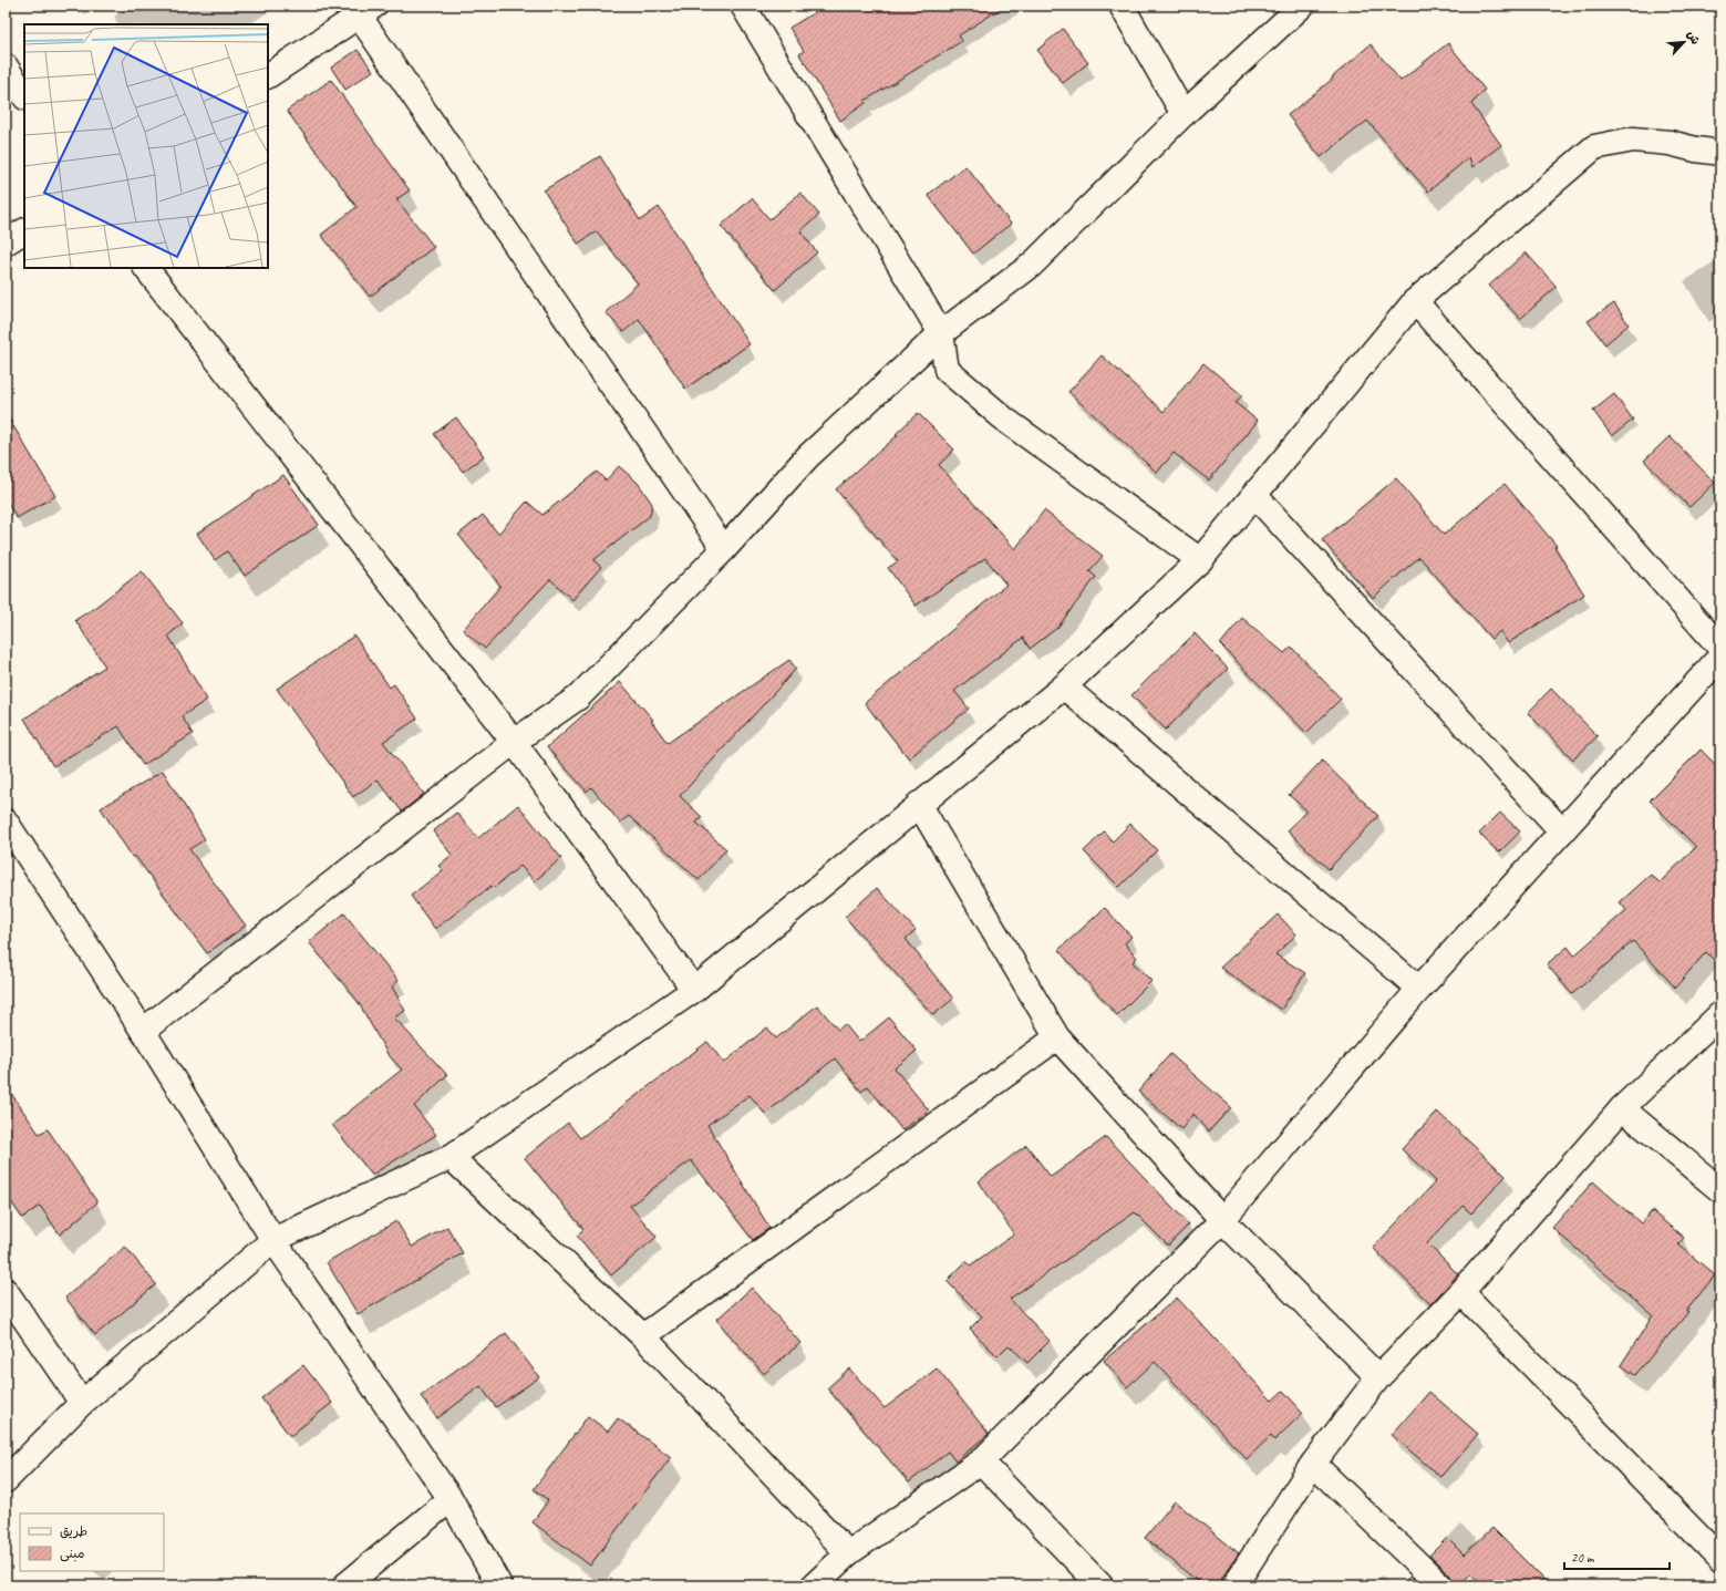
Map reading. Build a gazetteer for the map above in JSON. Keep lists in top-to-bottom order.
{
  "legend": ["طريق", "مبنى"],
  "scale_bar": "20 m",
  "north": "top right"
}
